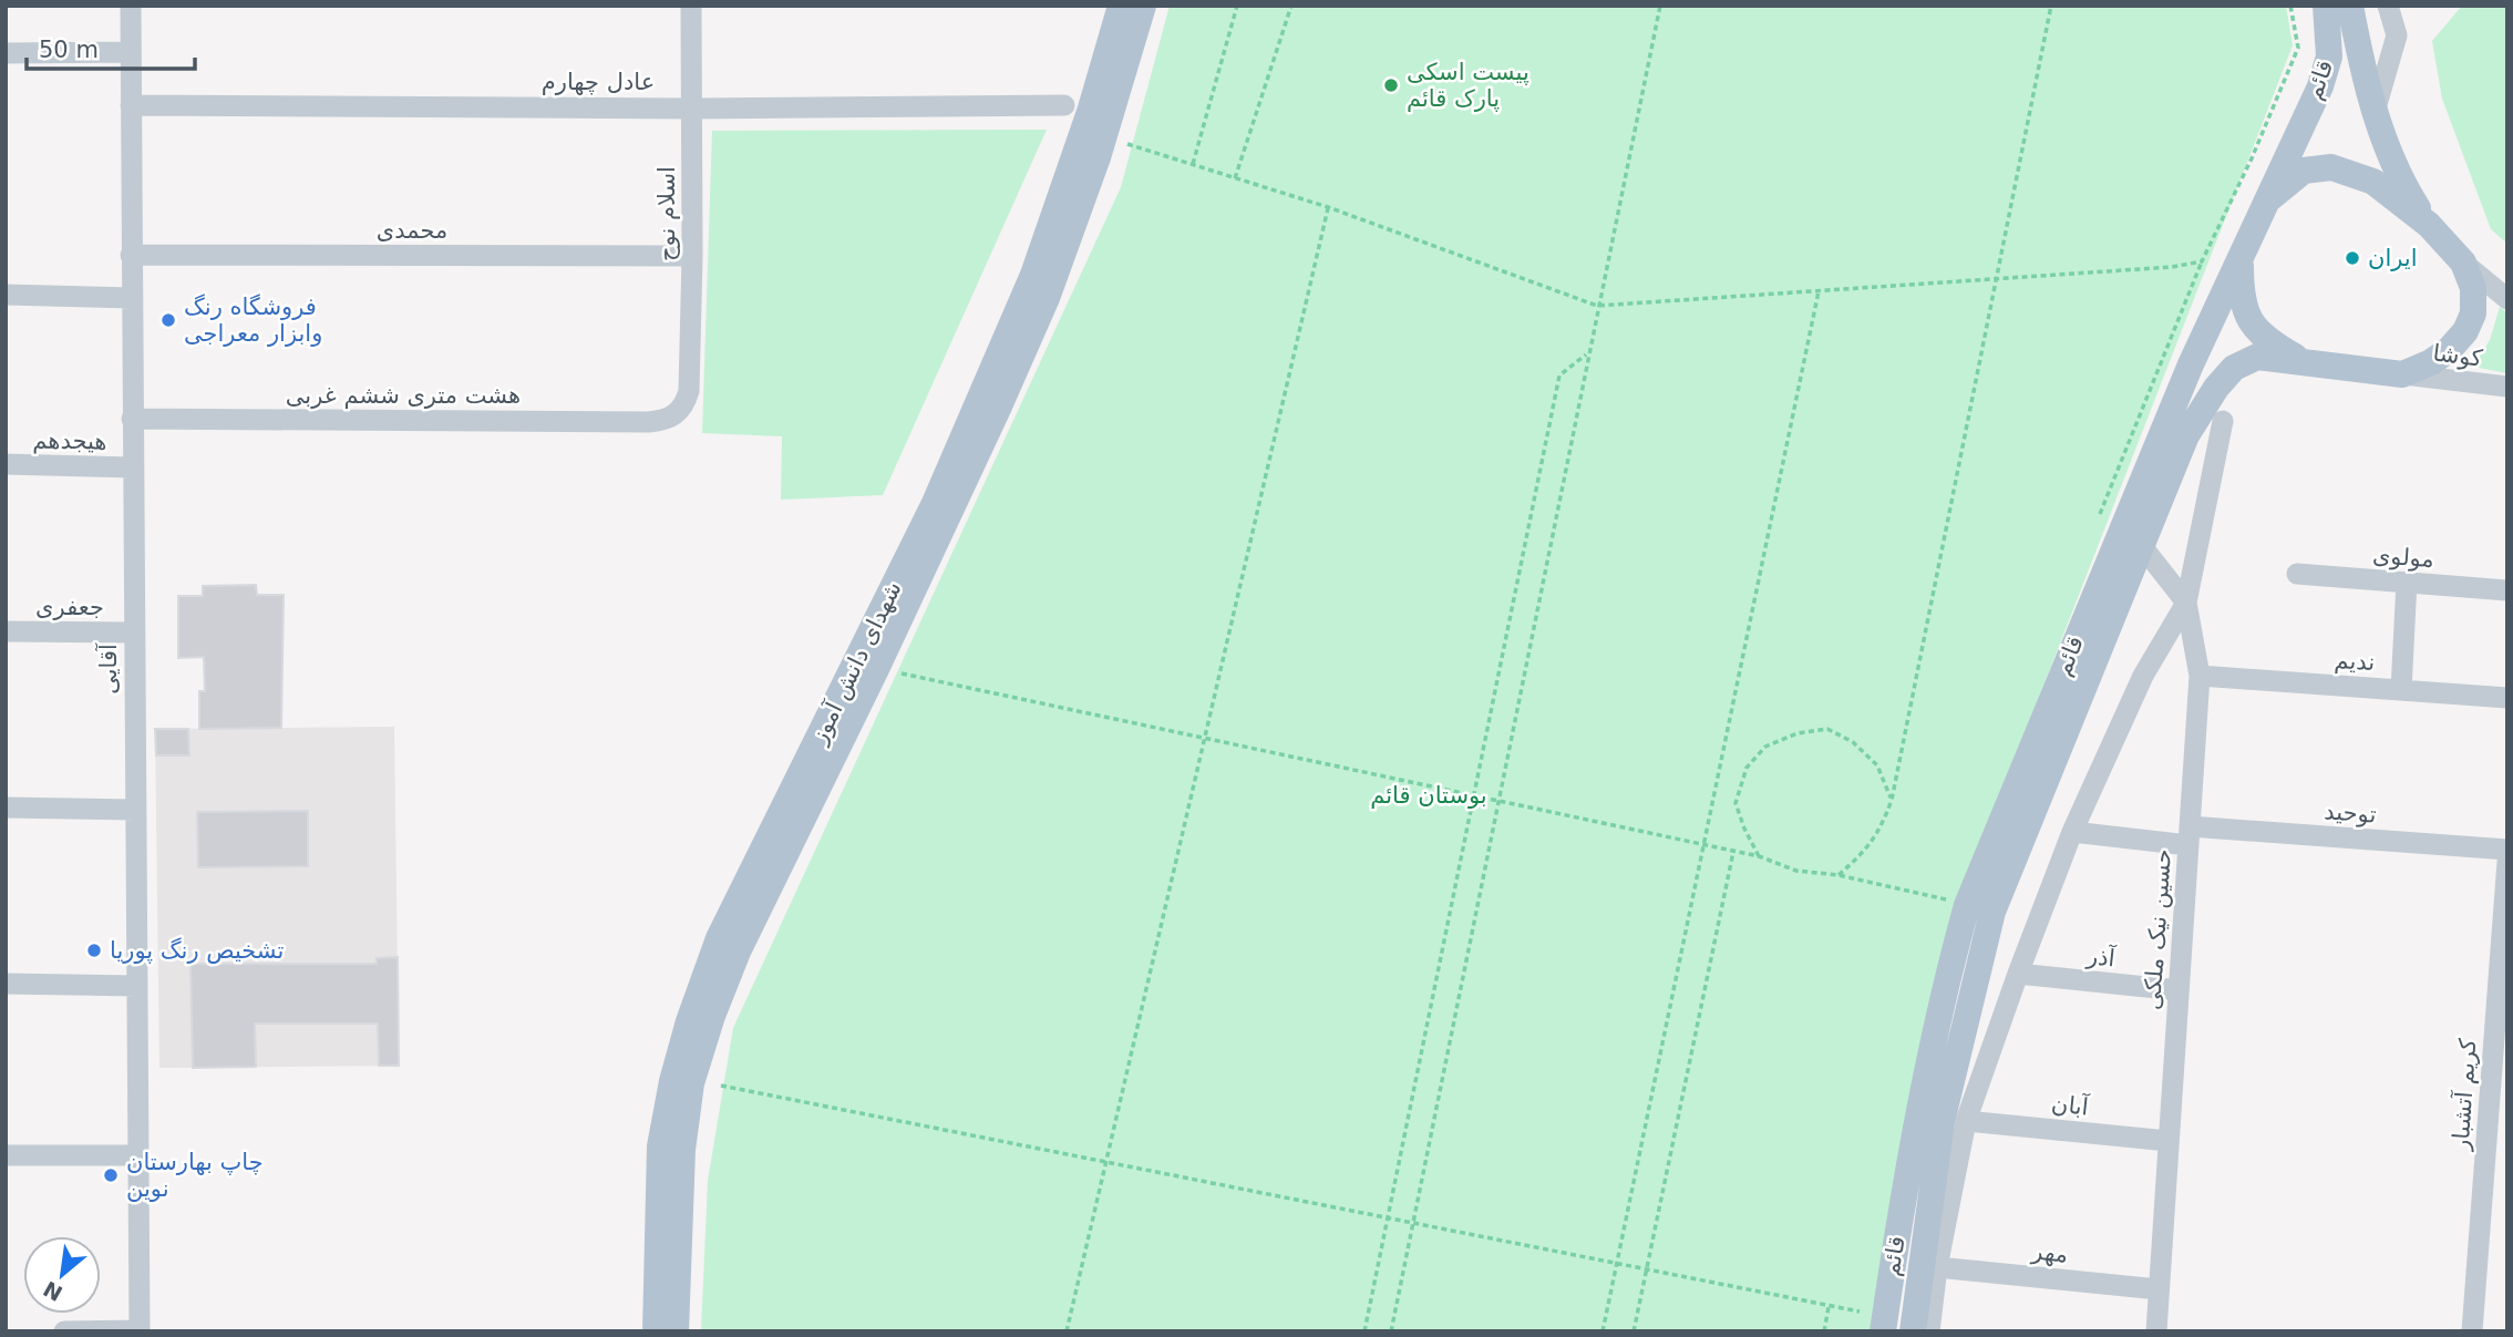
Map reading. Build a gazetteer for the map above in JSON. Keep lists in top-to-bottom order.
{
  "streets": {
    "main road": ["قائم", "شهدای دانش آموز"],
    "street": [
      "عادل چهارم",
      "اسلام نوح",
      "محمدی",
      "کوشا",
      "هشت متری ششم غربی",
      "هیجدهم",
      "مولوی",
      "جعفری",
      "ندیم",
      "آقایی",
      "توحید",
      "حسین نیک ملکی",
      "آذر",
      "کریم آتشبار",
      "آبان",
      "مهر"
    ]
  },
  "crossings": [
    ["قائم", "کوشا"],
    ["قائم", "حسین نیک ملکی"],
    ["عادل چهارم", "اسلام نوح"],
    ["عادل چهارم", "آقایی"],
    ["اسلام نوح", "محمدی"],
    ["اسلام نوح", "هشت متری ششم غربی"],
    ["محمدی", "آقایی"],
    ["هشت متری ششم غربی", "آقایی"],
    ["هیجدهم", "آقایی"],
    ["جعفری", "آقایی"],
    ["ندیم", "حسین نیک ملکی"],
    ["توحید", "حسین نیک ملکی"],
    ["حسین نیک ملکی", "آذر"],
    ["حسین نیک ملکی", "آبان"],
    ["حسین نیک ملکی", "مهر"]
  ],
  "parks": ["بوستان قائم"],
  "places": [
    "پیست اسکی پارک قائم",
    "ایران",
    "فروشگاه رنگ وابزار معراجی",
    "تشخیص رنگ پوریا",
    "چاپ بهارستان نوين"
  ],
  "scale_bar": "50 m",
  "north": "bottom left"
}
